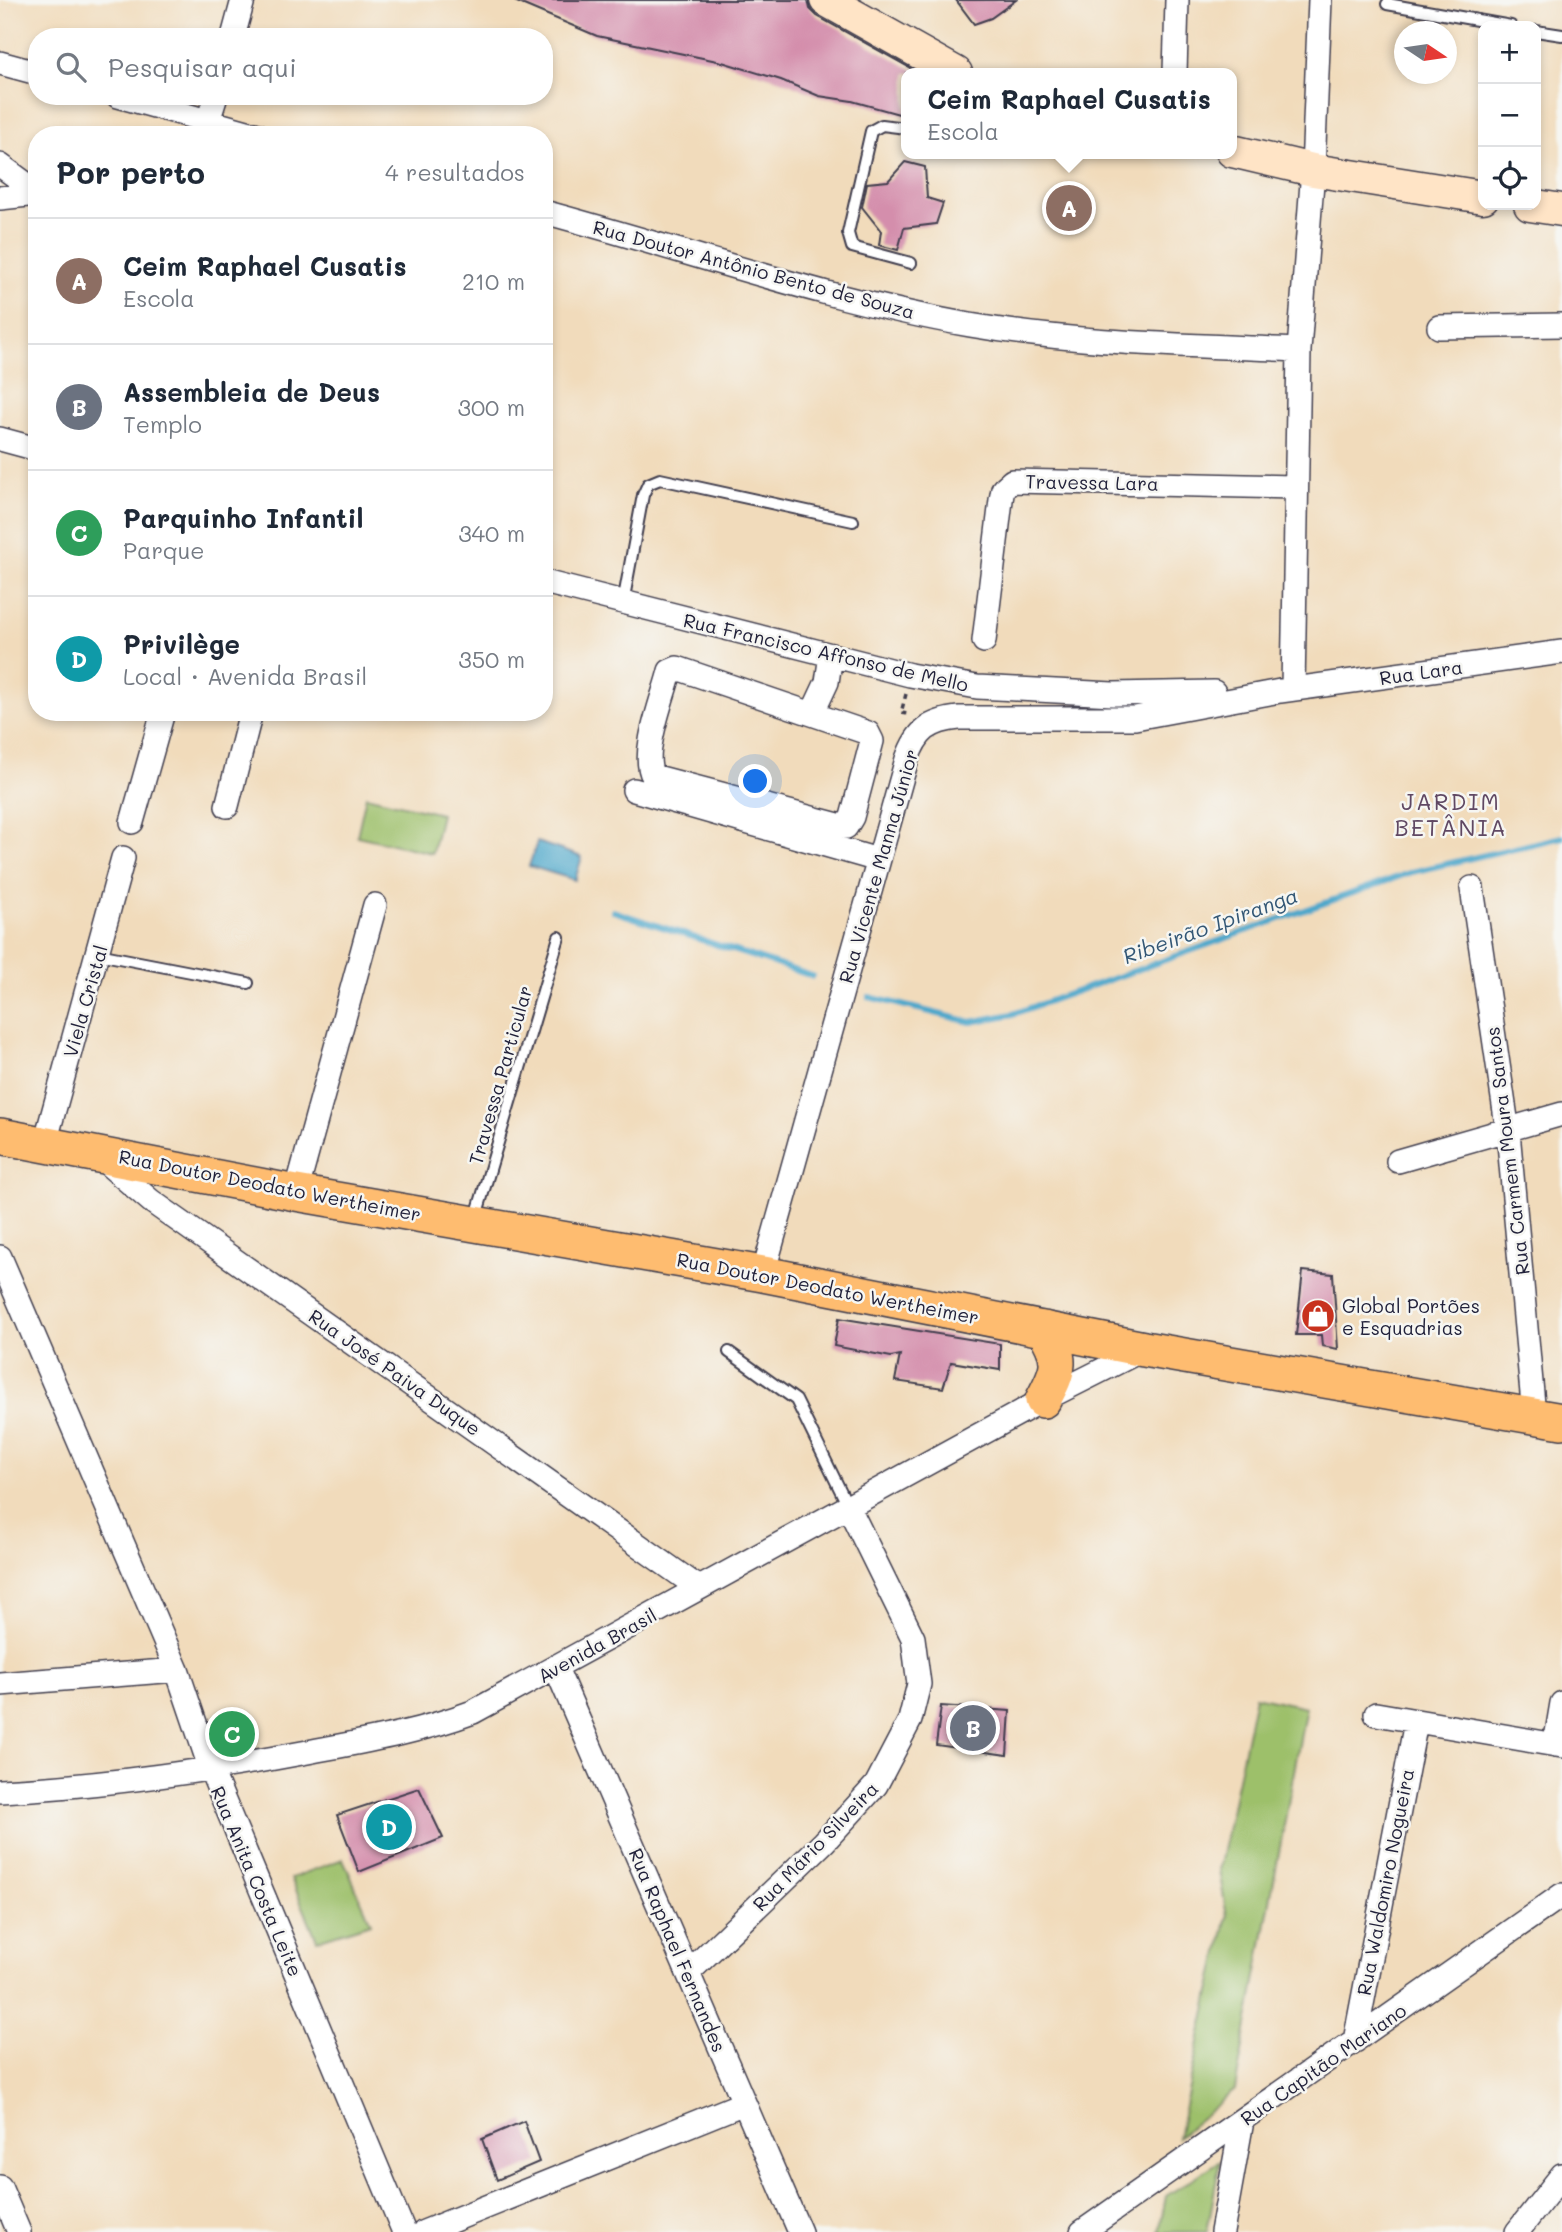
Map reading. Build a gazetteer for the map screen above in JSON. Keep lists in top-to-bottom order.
{
  "streets": {
    "main road": ["Rua Doutor Deodato Wertheimer"],
    "street": [
      "Rua Doutor Antônio Bento de Souza",
      "Travessa Lara",
      "Rua Francisco Affonso de Mello",
      "Rua Lara",
      "Rua Vicente Manna Júnior",
      "Viela Cristal",
      "Rua Carmem Moura Santos",
      "Rua José Paiva Duque",
      "Avenida Brasil",
      "Rua Mário Silveira",
      "Rua Anita Costa Leite",
      "Rua Waldomiro Nogueira",
      "Rua Raphael Fernandes",
      "Rua Capitão Mariano"
    ],
    "lane": ["Travessa Particular"]
  },
  "crossings": [
    ["Rua Francisco Affonso de Mello", "Rua Lara"],
    ["Rua Vicente Manna Júnior", "Rua Doutor Deodato Wertheimer"],
    ["Viela Cristal", "Rua Doutor Deodato Wertheimer"],
    ["Travessa Particular", "Rua Doutor Deodato Wertheimer"],
    ["Rua Carmem Moura Santos", "Rua Doutor Deodato Wertheimer"],
    ["Rua Doutor Deodato Wertheimer", "Rua José Paiva Duque"],
    ["Rua Doutor Deodato Wertheimer", "Avenida Brasil"],
    ["Rua José Paiva Duque", "Avenida Brasil"],
    ["Avenida Brasil", "Rua Mário Silveira"],
    ["Avenida Brasil", "Rua Anita Costa Leite"],
    ["Avenida Brasil", "Rua Raphael Fernandes"],
    ["Rua Mário Silveira", "Rua Raphael Fernandes"],
    ["Rua Waldomiro Nogueira", "Rua Capitão Mariano"]
  ],
  "districts": ["JARDIM BETÂNIA"],
  "water": ["Ribeirão Ipiranga"],
  "places": {
    "shop": ["Global Portões e Esquadrias"]
  },
  "north": "right",
  "page": {
    "map_buttons": ["+", "−"],
    "search": "Pesquisar aqui",
    "popup": ["Ceim Raphael Cusatis", "Escola"],
    "heading": ["Por perto", "4 resultados"],
    "pins": [
      "A",
      "B",
      "C",
      "D"
    ],
    "list": [
      {
        "mark": "A",
        "name": "Ceim Raphael Cusatis",
        "note": "Escola",
        "value": "210 m"
      },
      {
        "mark": "B",
        "name": "Assembleia de Deus",
        "note": "Templo",
        "value": "300 m"
      },
      {
        "mark": "C",
        "name": "Parquinho Infantil",
        "note": "Parque",
        "value": "340 m"
      },
      {
        "mark": "D",
        "name": "Privilège",
        "note": "Local · Avenida Brasil",
        "value": "350 m"
      }
    ]
  }
}
